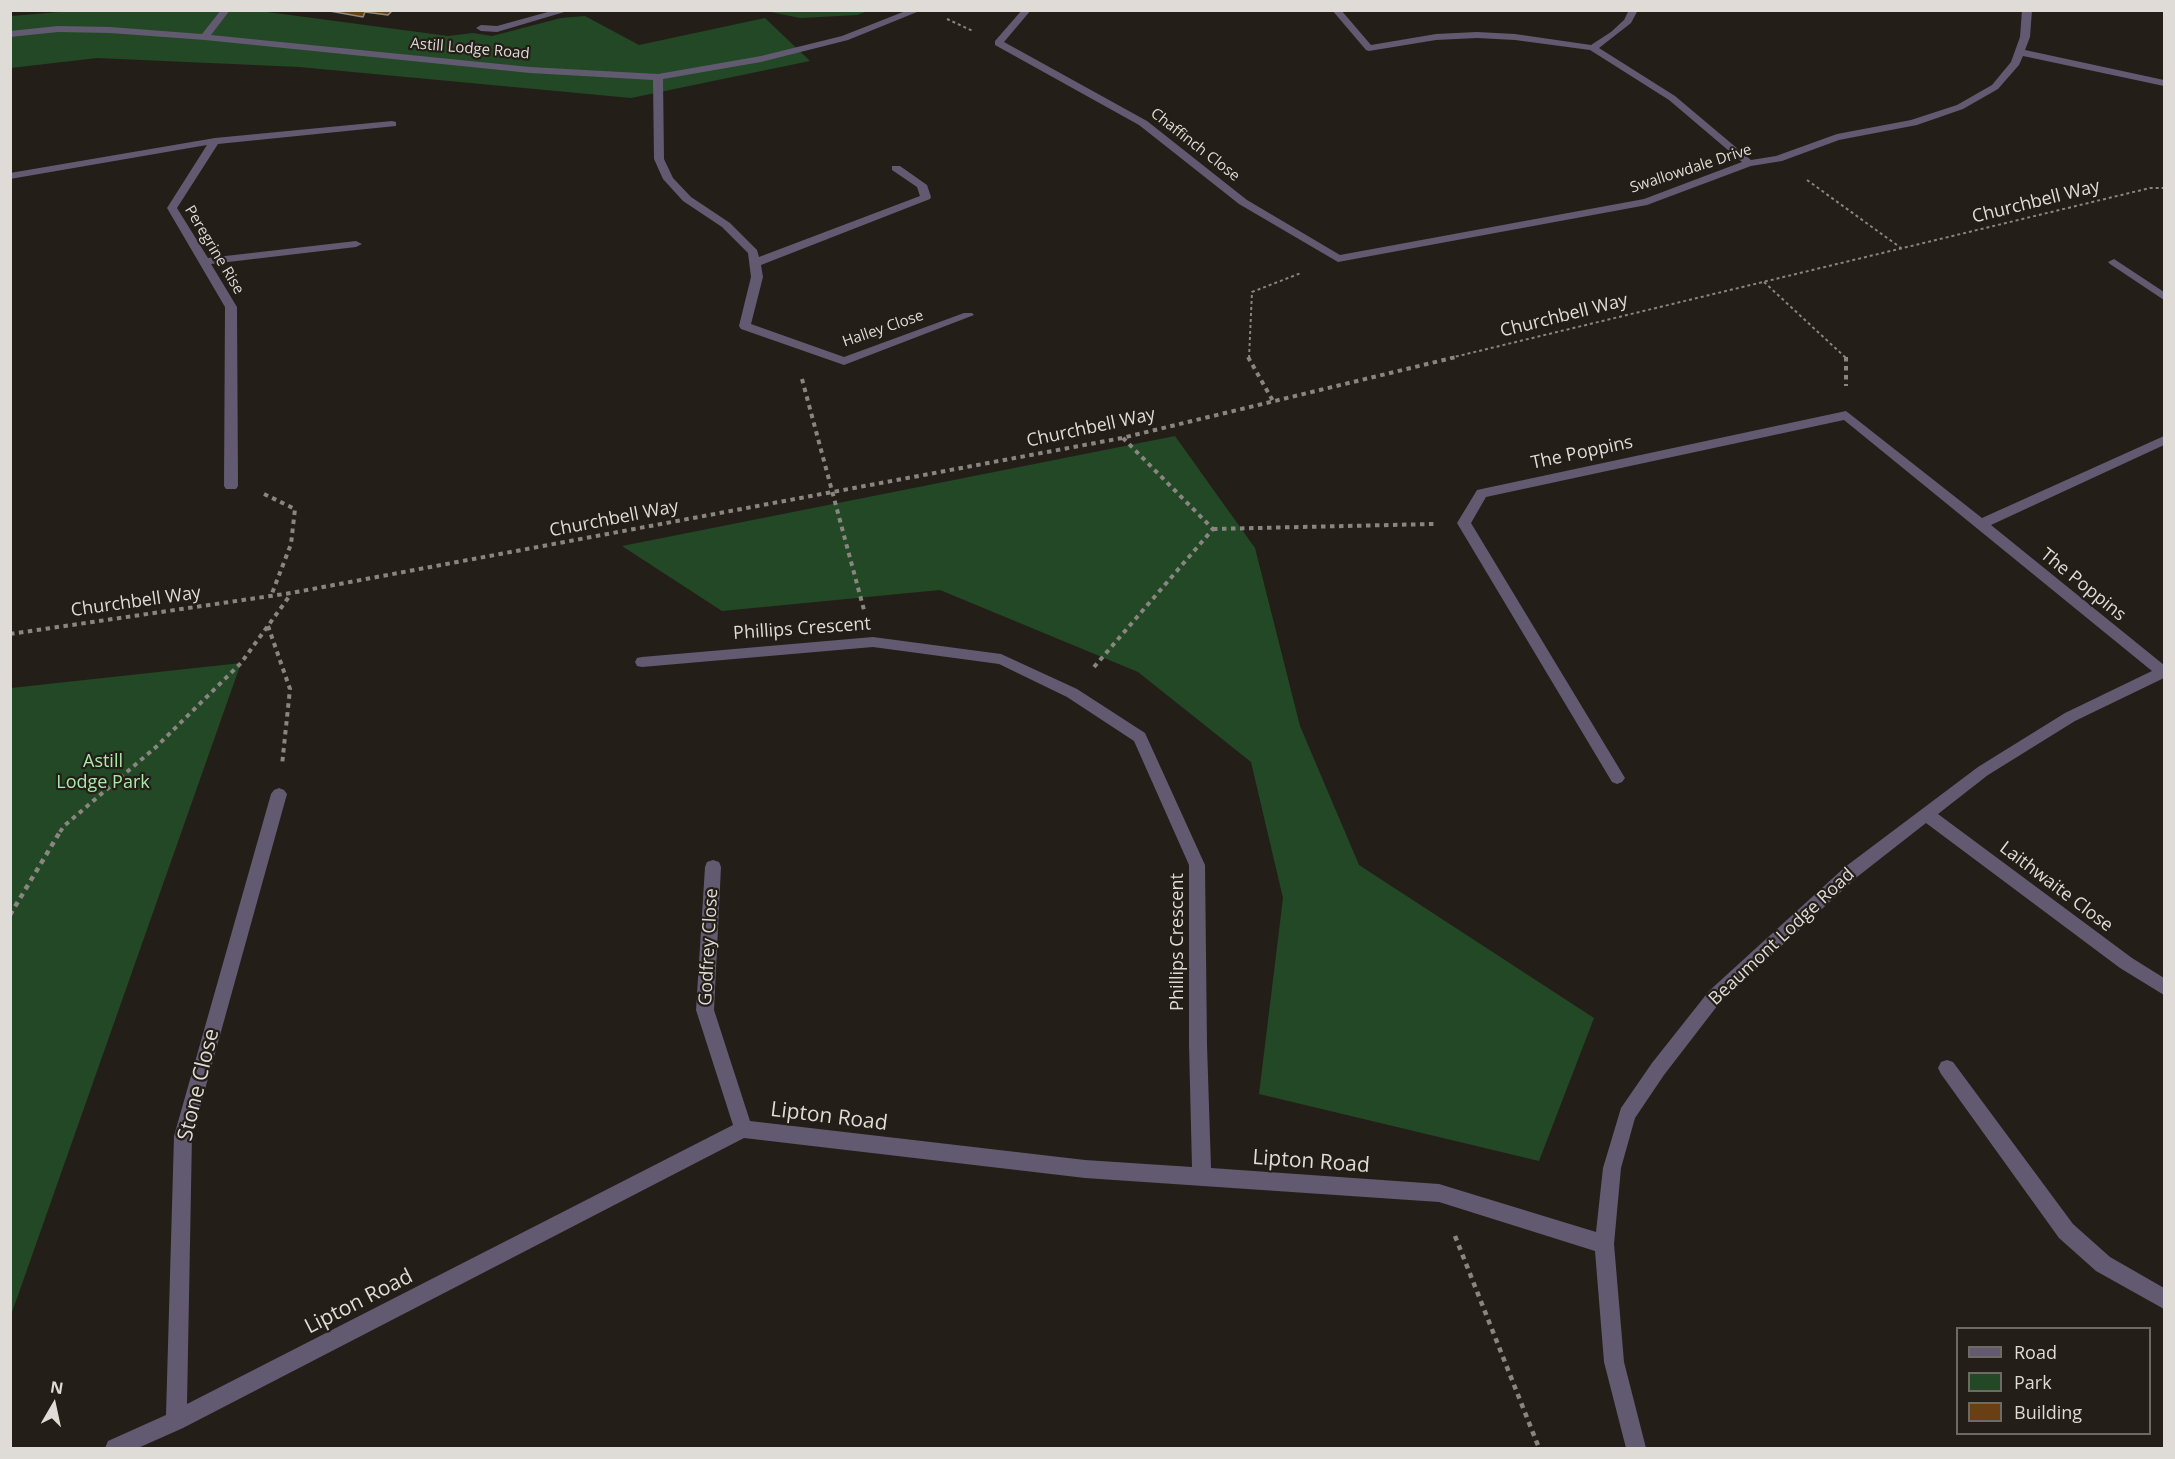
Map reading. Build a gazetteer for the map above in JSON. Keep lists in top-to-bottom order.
{
  "streets": {
    "street": [
      "Astill Lodge Road",
      "Chaffinch Close",
      "Swallowdale Drive",
      "Peregrine Rise",
      "Halley Close",
      "The Poppins",
      "Phillips Crescent",
      "Laithwaite Close",
      "Beaumont Lodge Road",
      "Godfrey Close",
      "Stone Close",
      "Lipton Road"
    ],
    "path": ["Churchbell Way"]
  },
  "crossings": [
    ["Chaffinch Close", "Swallowdale Drive"],
    ["The Poppins", "Beaumont Lodge Road"],
    ["Phillips Crescent", "Lipton Road"],
    ["Laithwaite Close", "Beaumont Lodge Road"],
    ["Beaumont Lodge Road", "Lipton Road"],
    ["Godfrey Close", "Lipton Road"],
    ["Stone Close", "Lipton Road"]
  ],
  "parks": ["Astill Lodge Park"],
  "legend": ["Road", "Park", "Building"],
  "north": "top"
}
